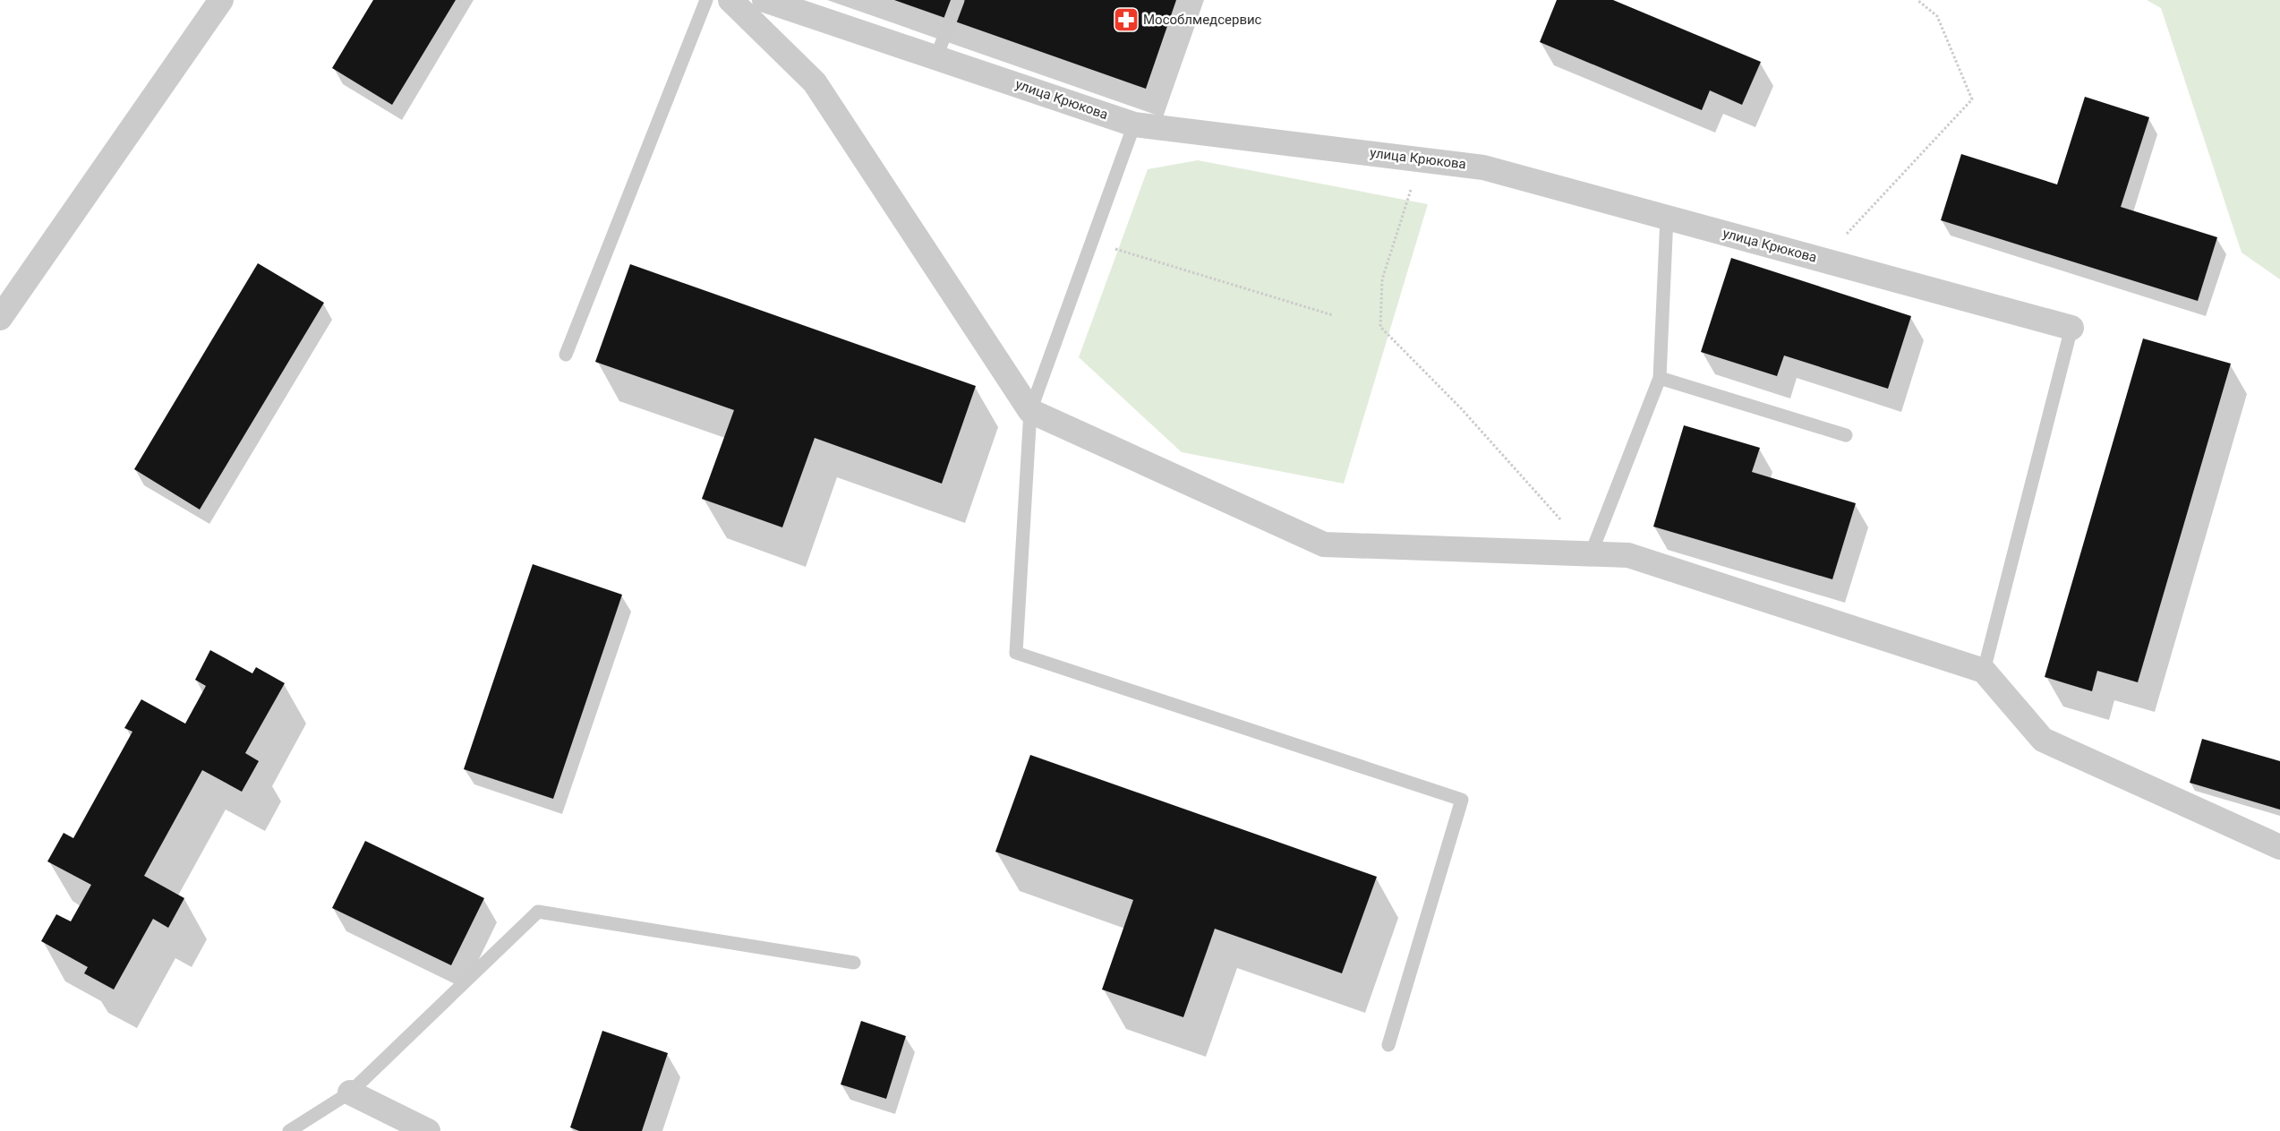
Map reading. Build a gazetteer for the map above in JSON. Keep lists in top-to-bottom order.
{
  "streets": {
    "street": ["улица Крюкова"]
  },
  "places": {
    "pharmacy": ["Мособлмедсервис"]
  }
}
